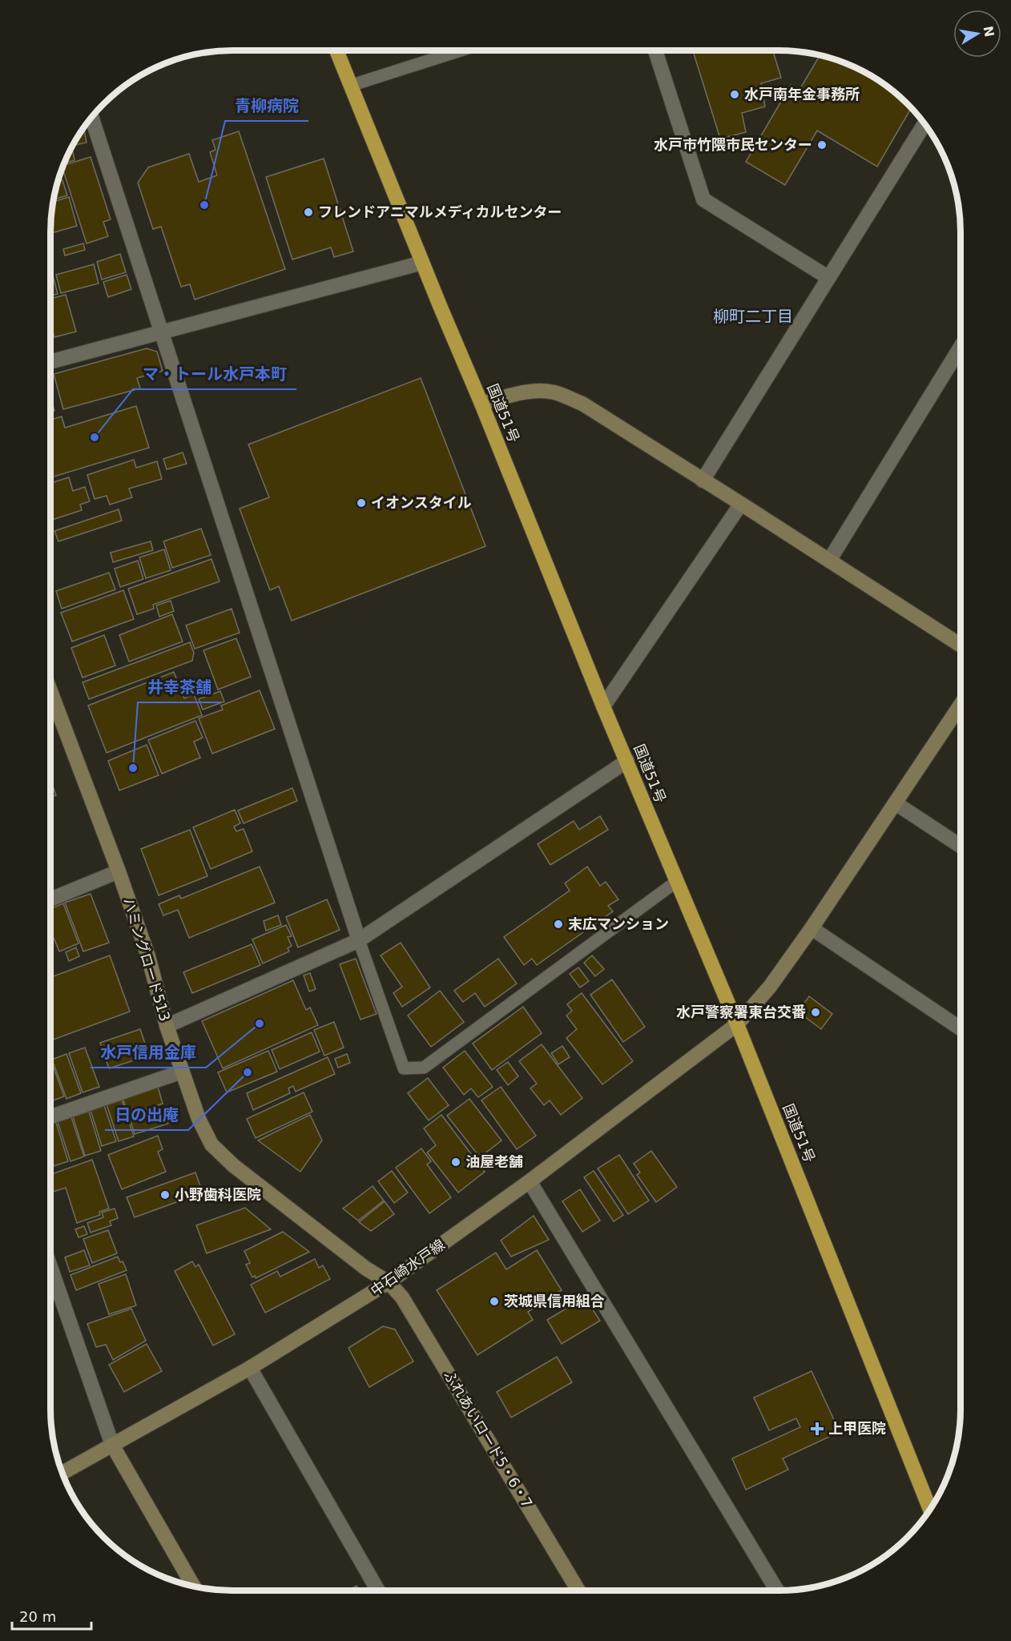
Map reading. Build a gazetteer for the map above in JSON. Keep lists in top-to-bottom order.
{
  "streets": {
    "highway": ["国道51号"],
    "street": ["ハミングロード513", "中石崎水戸線", "ふれあいロード5・6・7"]
  },
  "crossings": [
    ["国道51号", "中石崎水戸線"],
    ["ハミングロード513", "中石崎水戸線"],
    ["ハミングロード513", "ふれあいロード5・6・7"],
    ["中石崎水戸線", "ふれあいロード5・6・7"]
  ],
  "districts": ["柳町二丁目"],
  "places": {
    "other": [
      "水戸南年金事務所",
      "水戸市竹隈市民センター",
      "青柳病院",
      "フレンドアニマルメディカルセンター",
      "マ・トール水戸本町",
      "イオンスタイル",
      "井幸茶舗",
      "末広マンション",
      "水戸警察署東台交番",
      "水戸信用金庫",
      "日の出庵",
      "油屋老舗",
      "小野歯科医院",
      "茨城県信用組合"
    ],
    "health": ["上甲医院"]
  },
  "scale_bar": "20 m",
  "north": "right"
}
